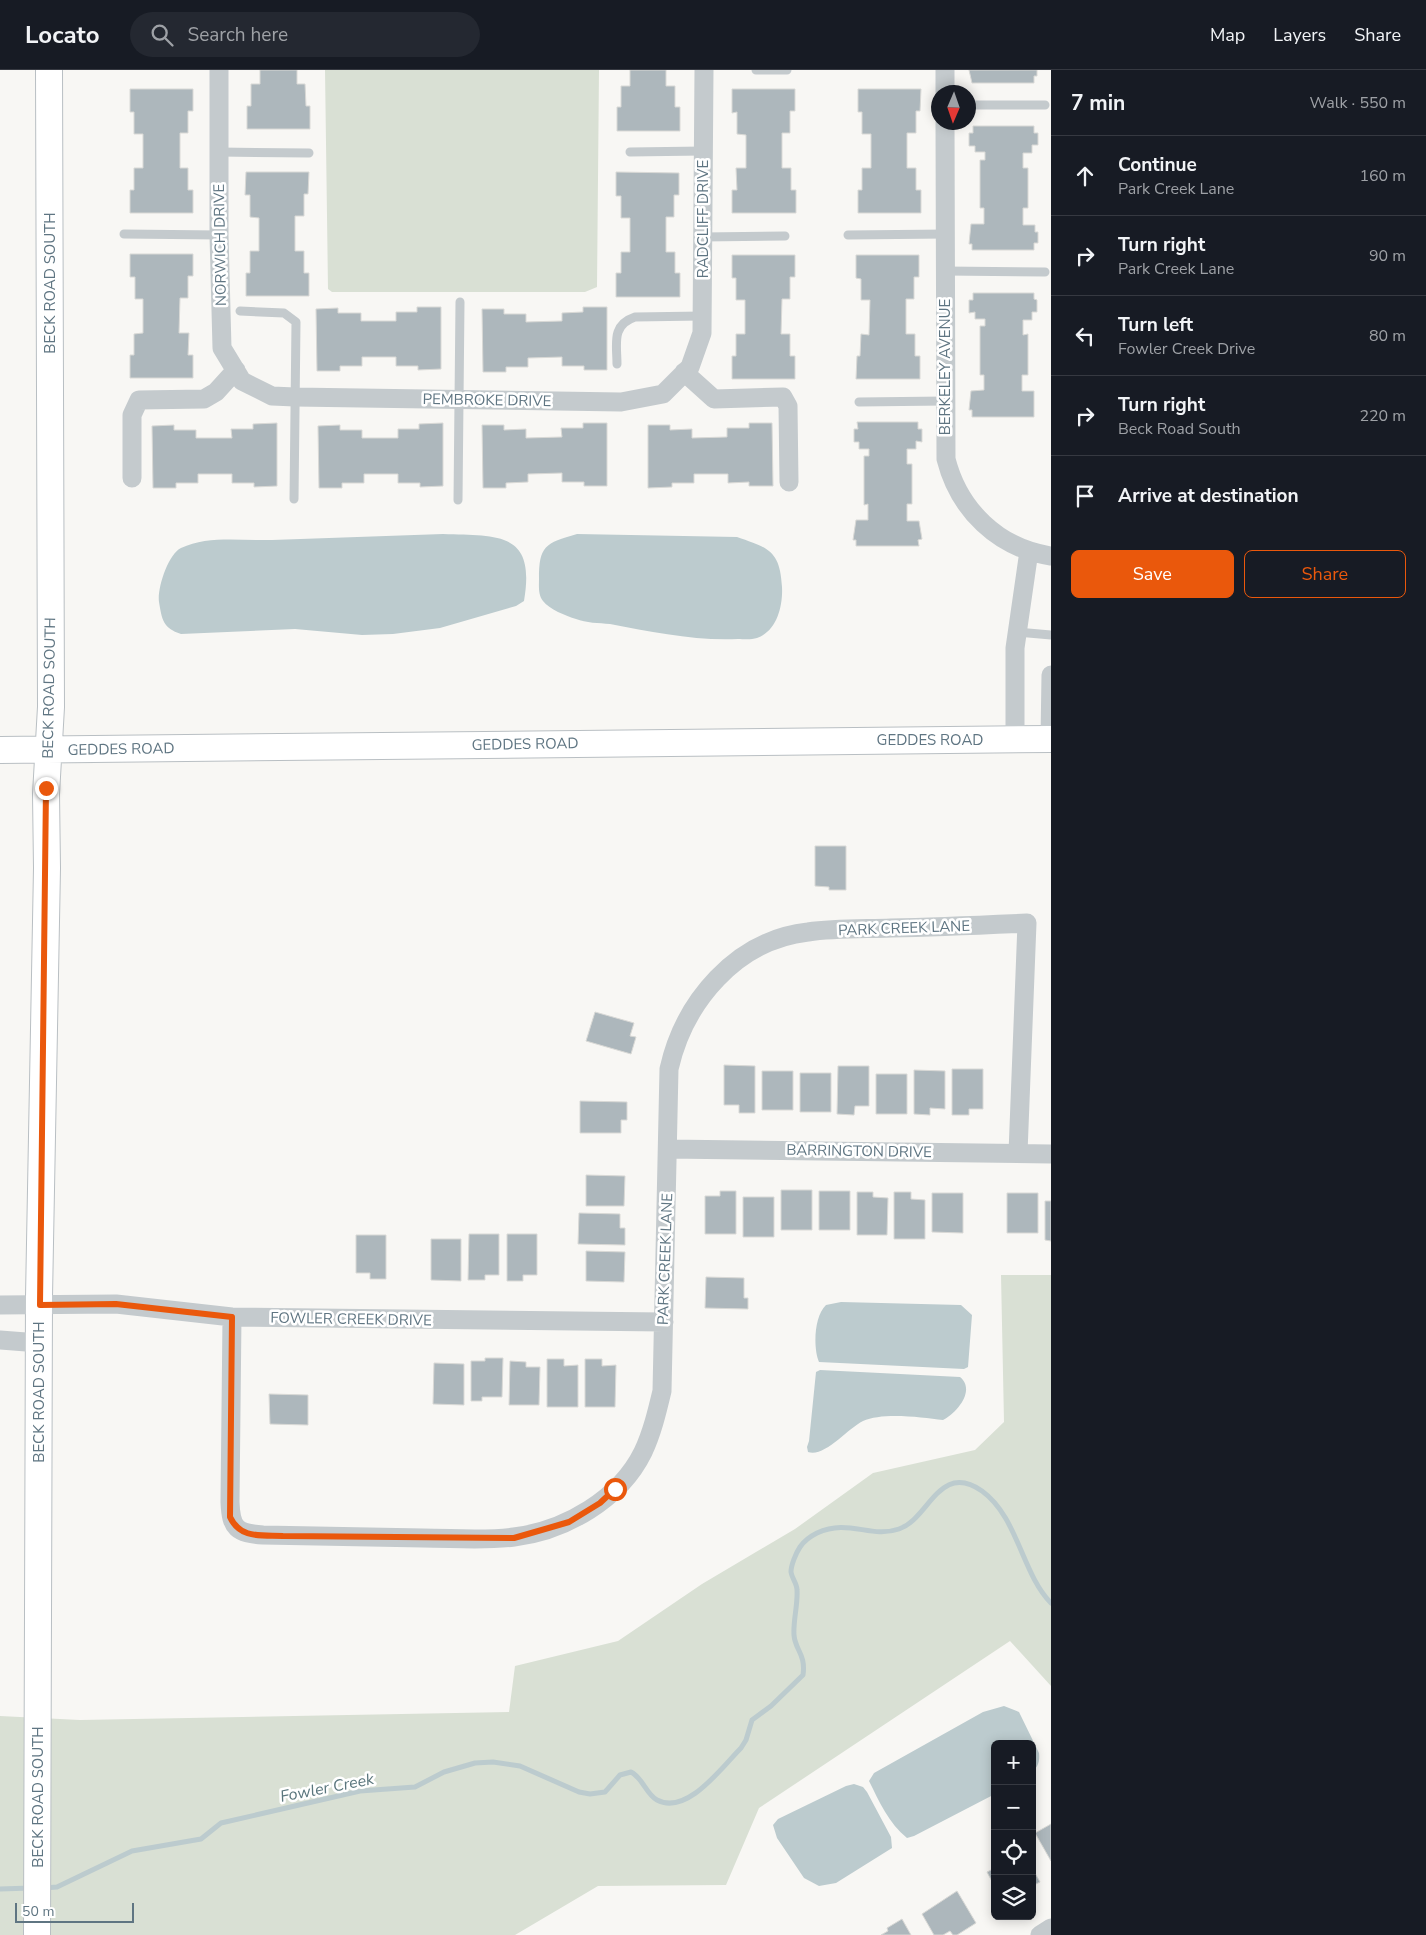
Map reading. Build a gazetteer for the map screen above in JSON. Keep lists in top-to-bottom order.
{
  "streets": {
    "main road": ["BECK ROAD SOUTH", "GEDDES ROAD"],
    "street": [
      "RADCLIFF DRIVE",
      "NORWICH DRIVE",
      "BERKELEY AVENUE",
      "PEMBROKE DRIVE",
      "PARK CREEK LANE",
      "BARRINGTON DRIVE",
      "FOWLER CREEK DRIVE"
    ]
  },
  "crossings": [
    ["RADCLIFF DRIVE", "PEMBROKE DRIVE"],
    ["NORWICH DRIVE", "PEMBROKE DRIVE"],
    ["BECK ROAD SOUTH", "GEDDES ROAD"],
    ["BECK ROAD SOUTH", "FOWLER CREEK DRIVE"],
    ["PARK CREEK LANE", "BARRINGTON DRIVE"],
    ["PARK CREEK LANE", "FOWLER CREEK DRIVE"]
  ],
  "water": ["Fowler Creek"],
  "scale_bar": "50 m",
  "north": "bottom",
  "page": {
    "header": "Locato",
    "search": "Search here",
    "nav": ["Map", "Layers", "Share"],
    "heading": ["7 min", "Walk · 550 m"],
    "list": [
      ["Continue", "Park Creek Lane", "160 m"],
      ["Turn right", "Park Creek Lane", "90 m"],
      ["Turn left", "Fowler Creek Drive", "80 m"],
      ["Turn right", "Beck Road South", "220 m"],
      "Arrive at destination"
    ],
    "buttons": ["Save", "Share"],
    "map_buttons": ["+", "−"],
    "scale": "50 m"
  }
}
